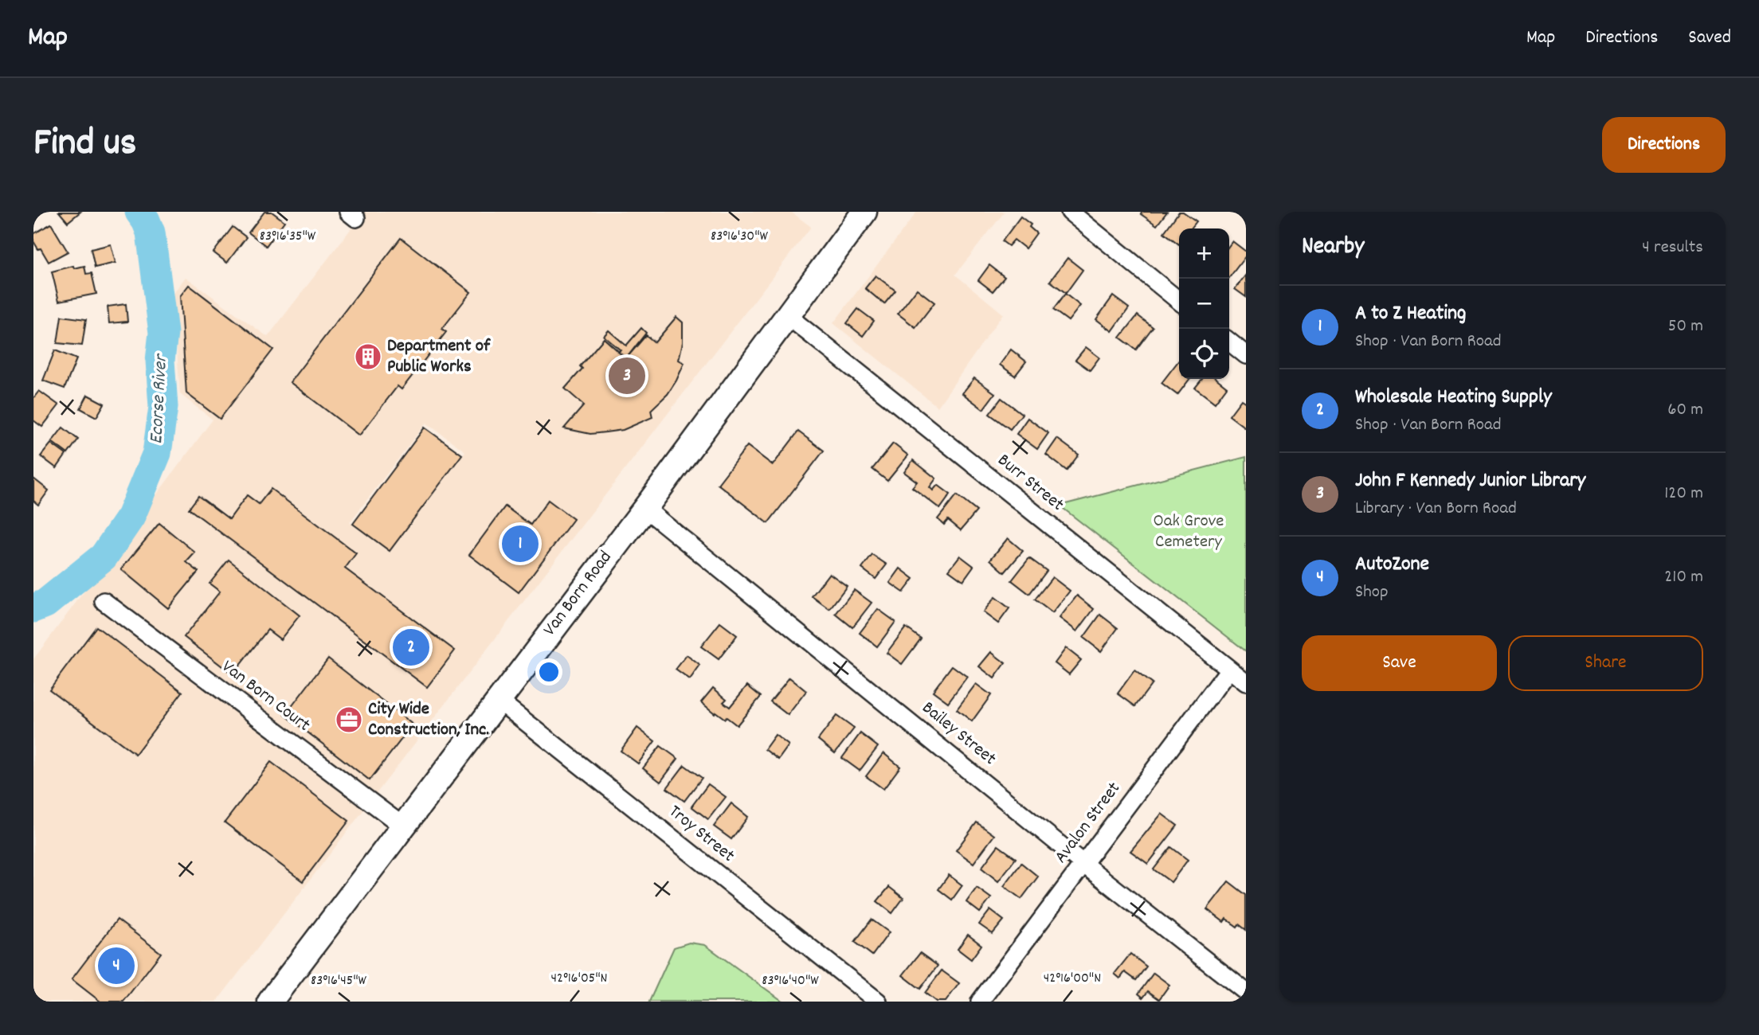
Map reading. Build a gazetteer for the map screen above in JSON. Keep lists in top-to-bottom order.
{
  "streets": {
    "main road": ["Van Born Road"],
    "street": [
      "Burr Street",
      "Van Born Court",
      "Bailey Street",
      "Avalon Street",
      "Troy Street"
    ]
  },
  "crossings": [
    ["Burr Street", "Van Born Road"],
    ["Burr Street", "Avalon Street"],
    ["Van Born Road", "Van Born Court"],
    ["Van Born Road", "Bailey Street"],
    ["Van Born Road", "Troy Street"],
    ["Bailey Street", "Avalon Street"]
  ],
  "water": ["Ecorse River"],
  "parks": ["Oak Grove Cemetery"],
  "places": {
    "building": ["Department of Public Works"],
    "office": ["City Wide Construction, Inc."]
  },
  "page": {
    "header": "Map",
    "nav": ["Map", "Directions", "Saved"],
    "title": "Find us",
    "buttons": [
      "Directions",
      ["Save", "Share"]
    ],
    "heading": ["Nearby", "4 results"],
    "map_buttons": ["+", "−"],
    "list": [
      {
        "mark": "1",
        "name": "A to Z Heating",
        "note": "Shop · Van Born Road",
        "value": "50 m"
      },
      {
        "mark": "2",
        "name": "Wholesale Heating Supply",
        "note": "Shop · Van Born Road",
        "value": "60 m"
      },
      {
        "mark": "3",
        "name": "John F Kennedy Junior Library",
        "note": "Library · Van Born Road",
        "value": "120 m"
      },
      {
        "mark": "4",
        "name": "AutoZone",
        "note": "Shop",
        "value": "210 m"
      }
    ],
    "pins": [
      "3",
      "1",
      "2",
      "4"
    ]
  },
  "coordinates": [
    "83°16'35\"W",
    "83°16'30\"W",
    "42°16'05\"N",
    "42°16'00\"N",
    "83°16'45\"W",
    "83°16'40\"W"
  ]
}
